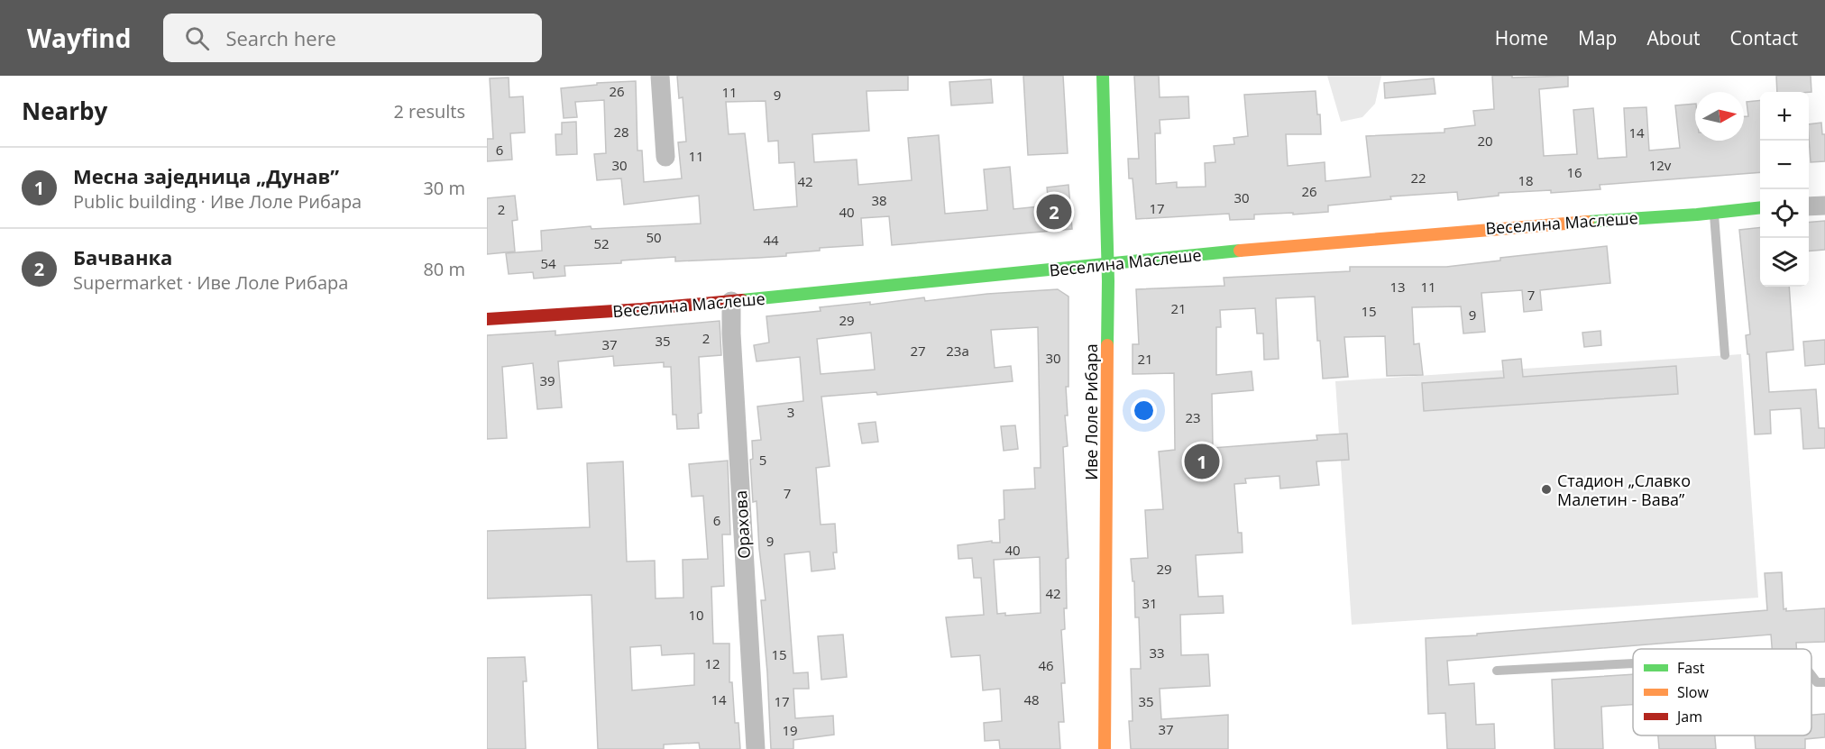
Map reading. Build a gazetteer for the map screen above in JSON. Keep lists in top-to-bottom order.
{
  "streets": {
    "street": ["Веселина Маслеше", "Иве Лоле Рибара", "Орахова"]
  },
  "crossings": [
    ["Веселина Маслеше", "Иве Лоле Рибара"],
    ["Веселина Маслеше", "Орахова"]
  ],
  "places": ["Стадион „Славко Малетин - Вава”"],
  "house_numbers": [
    "26",
    "11",
    "9",
    "28",
    "14",
    "20",
    "6",
    "11",
    "30",
    "12v",
    "16",
    "22",
    "18",
    "42",
    "26",
    "30",
    "38",
    "17",
    "2",
    "40",
    "50",
    "44",
    "52",
    "54",
    "13",
    "11",
    "7",
    "21",
    "15",
    "9",
    "29",
    "2",
    "35",
    "37",
    "27",
    "23a",
    "30",
    "21",
    "39",
    "3",
    "23",
    "5",
    "7",
    "6",
    "9",
    "40",
    "29",
    "42",
    "31",
    "10",
    "33",
    "15",
    "12",
    "46",
    "14",
    "48",
    "17",
    "35",
    "37",
    "19"
  ],
  "legend": ["Fast", "Slow", "Jam"],
  "north": "right",
  "page": {
    "header": "Wayfind",
    "search": "Search here",
    "nav": [
      "Home",
      "Map",
      "About",
      "Contact"
    ],
    "heading": ["Nearby", "2 results"],
    "map_buttons": ["+", "−"],
    "list": [
      {
        "mark": "1",
        "name": "Месна заједница „Дунав”",
        "note": "Public building · Иве Лоле Рибара",
        "value": "30 m"
      },
      {
        "mark": "2",
        "name": "Бачванка",
        "note": "Supermarket · Иве Лоле Рибара",
        "value": "80 m"
      }
    ],
    "pins": ["2", "1"]
  }
}
